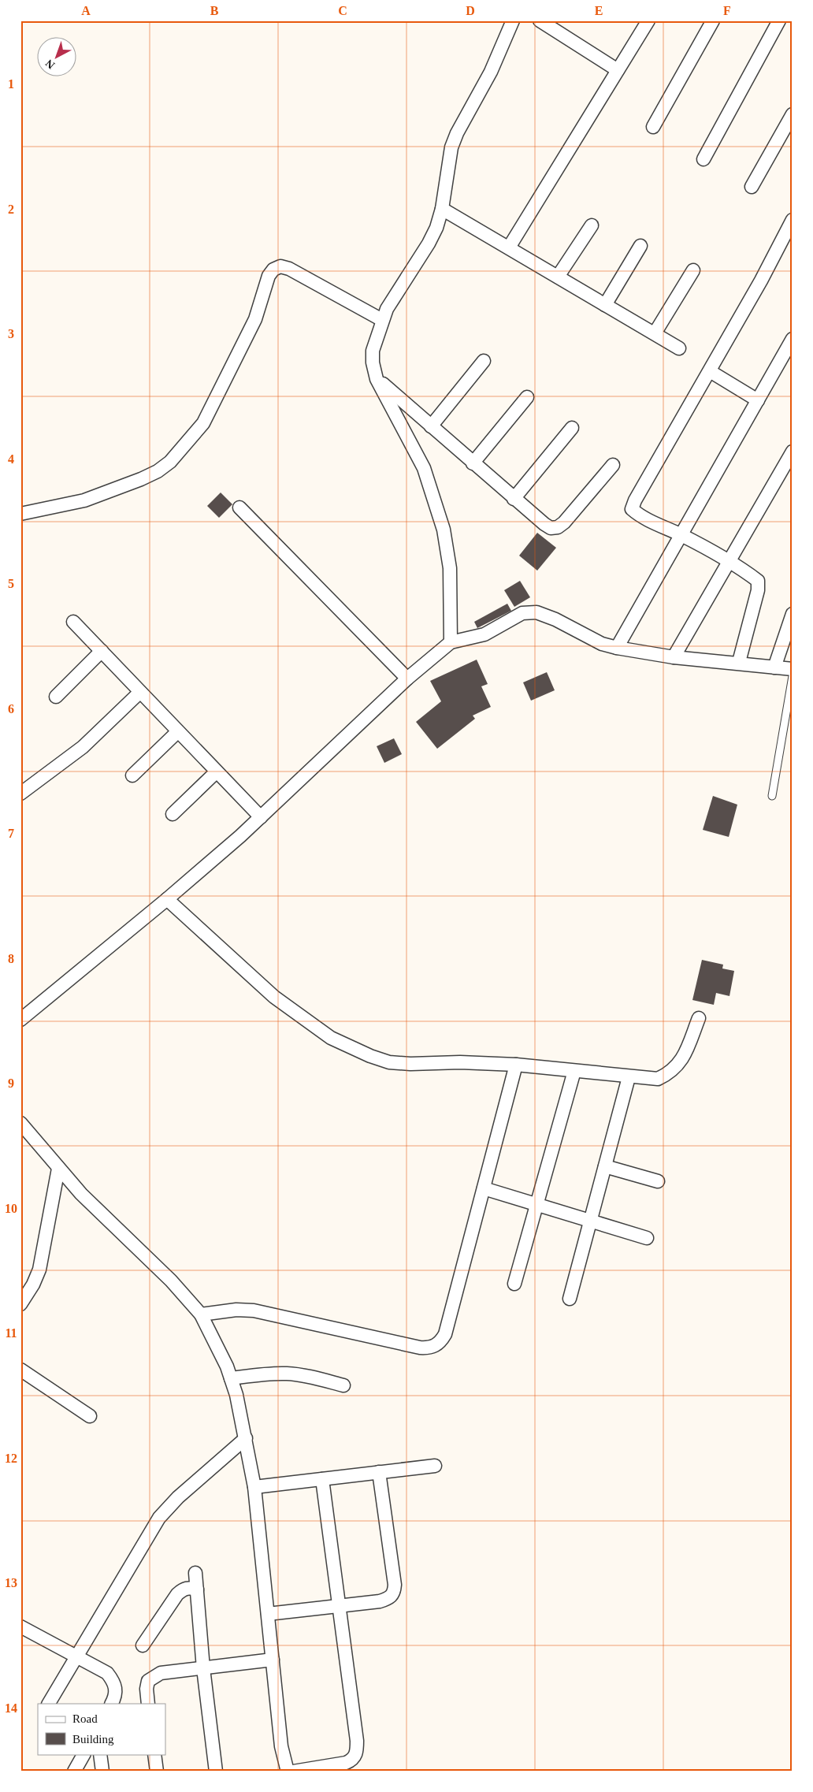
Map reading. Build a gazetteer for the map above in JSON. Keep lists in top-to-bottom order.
{
  "legend": ["Road", "Building"],
  "north": "bottom left",
  "grid": {
    "columns": [
      "A",
      "B",
      "C",
      "D",
      "E",
      "F"
    ],
    "rows": [
      "1",
      "2",
      "3",
      "4",
      "5",
      "6",
      "7",
      "8",
      "9",
      "10",
      "11",
      "12",
      "13",
      "14"
    ]
  }
}
